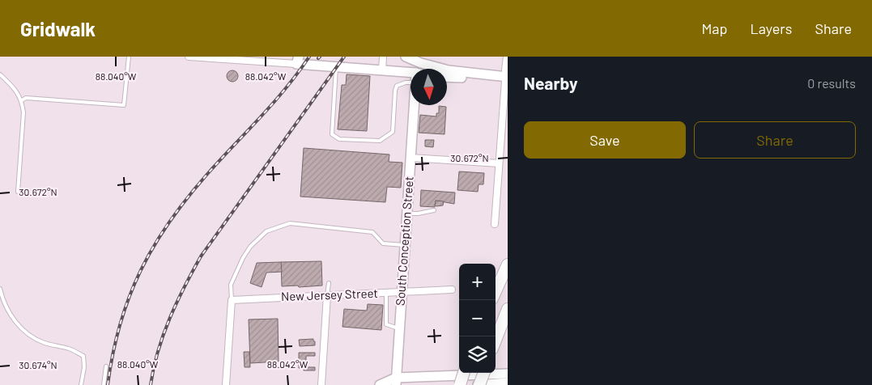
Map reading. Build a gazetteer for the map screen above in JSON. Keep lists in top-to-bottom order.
{
  "streets": {
    "street": ["South Conception Street", "New Jersey Street"]
  },
  "crossings": [
    ["South Conception Street", "New Jersey Street"]
  ],
  "north": "bottom",
  "page": {
    "header": "Gridwalk",
    "nav": ["Map", "Layers", "Share"],
    "heading": ["Nearby", "0 results"],
    "buttons": ["Save", "Share"],
    "map_buttons": ["+", "−"]
  },
  "coordinates": [
    "88.040°W",
    "88.042°W",
    "30.672°N",
    "30.674°N"
  ]
}
